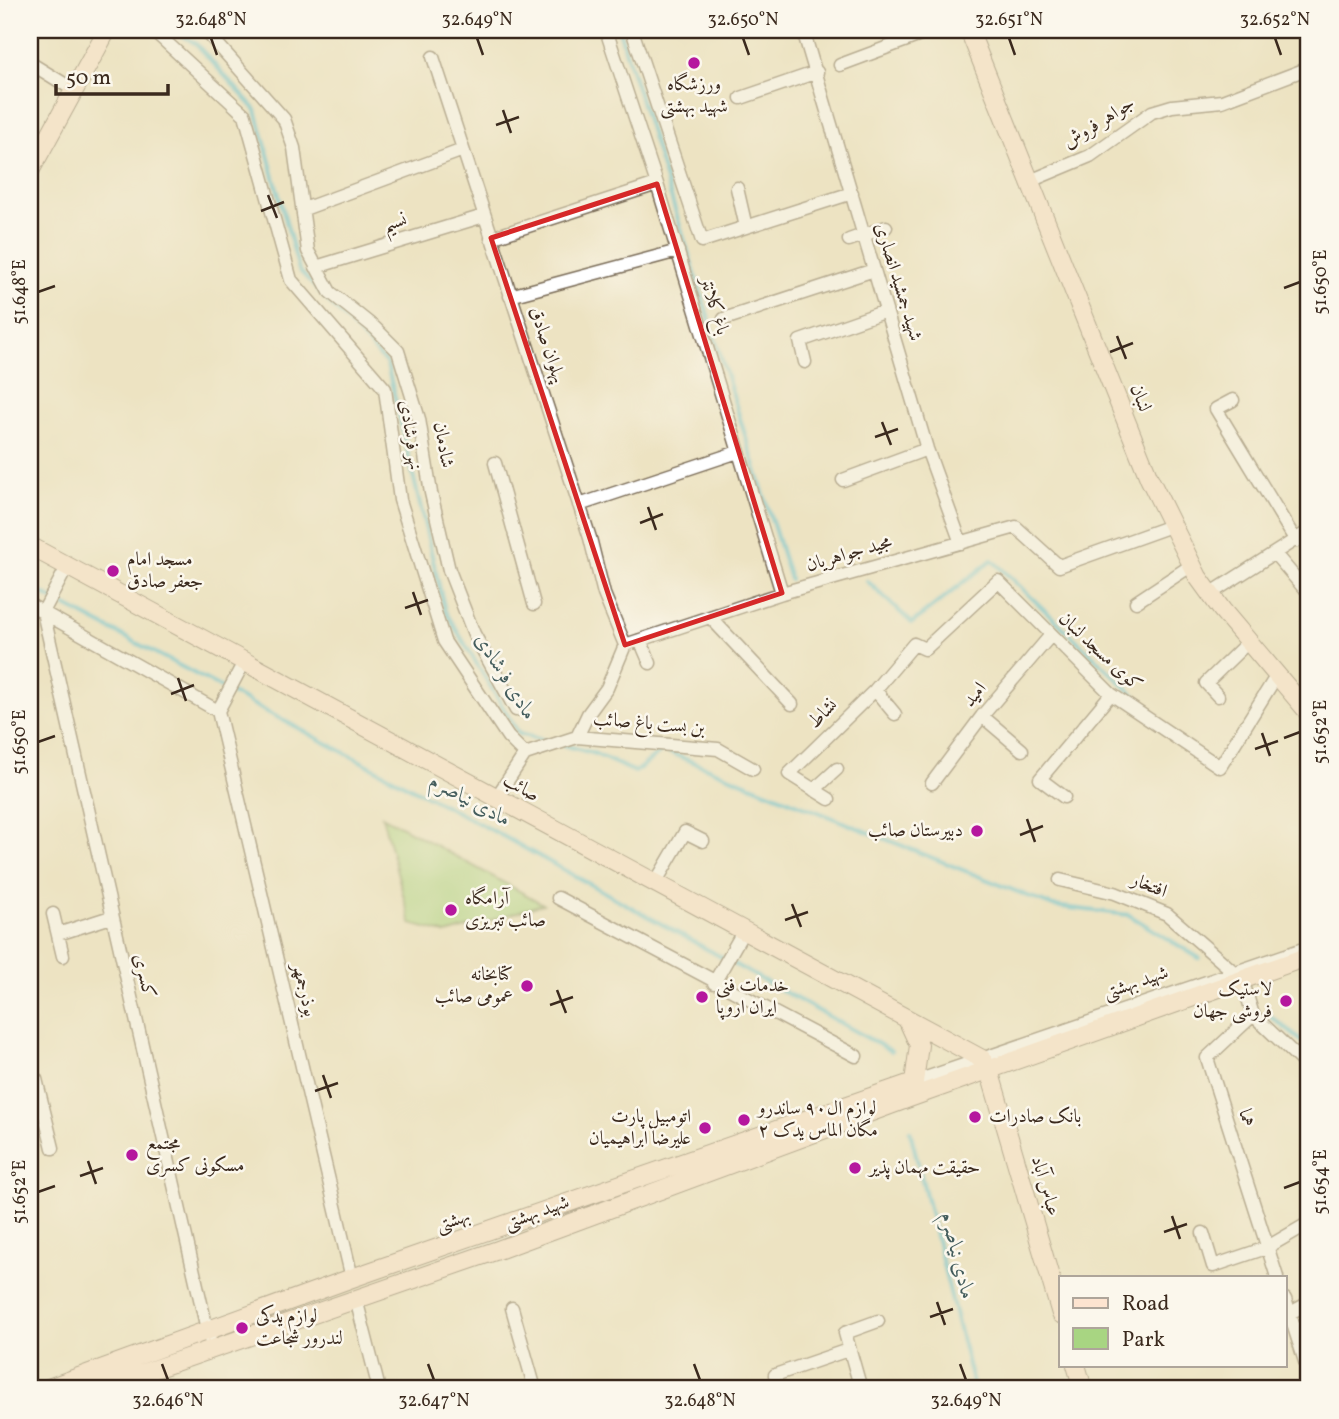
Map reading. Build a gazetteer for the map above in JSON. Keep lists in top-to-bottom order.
{
  "streets": {
    "main road": [
      "لنبان",
      "صائب",
      "شهید بهشتی",
      "عباس آباد",
      "بهشتی"
    ],
    "street": [
      "جواهر فروش",
      "نسیم",
      "شهید جمشید انصاری",
      "باغ کلانتر",
      "پهلوان صادق",
      "نهر فرشادی",
      "شادمان",
      "مجید جواهریان",
      "کوی مسجد لنبان",
      "امید",
      "نشاط",
      "بن بست باغ صائب",
      "افتخار",
      "کسری",
      "بوذرجمهر",
      "هما"
    ]
  },
  "crossings": [
    ["جواهر فروش", "لنبان"],
    ["نسیم", "پهلوان صادق"],
    ["نسیم", "شادمان"],
    ["شهید جمشید انصاری", "مجید جواهریان"],
    ["باغ کلانتر", "مجید جواهریان"],
    ["پهلوان صادق", "مجید جواهریان"],
    ["لنبان", "مجید جواهریان"],
    ["لنبان", "کوی مسجد لنبان"],
    ["مجید جواهریان", "نشاط"],
    ["کوی مسجد لنبان", "امید"],
    ["کوی مسجد لنبان", "نشاط"],
    ["صائب", "شهید بهشتی"],
    ["صائب", "عباس آباد"],
    ["افتخار", "شهید بهشتی"],
    ["کسری", "شهید بهشتی"],
    ["کسری", "بهشتی"],
    ["شهید بهشتی", "عباس آباد"],
    ["بوذرجمهر", "بهشتی"]
  ],
  "water": ["مادی فرشادی", "مادی نیاصرم"],
  "places": [
    "ورزشگاه شهید بهشتی",
    "مسجد امام جعفر صادق",
    "دبیرستان صائب",
    "آرامگاه صائب تبریزی",
    "کتابخانه عمومی صائب",
    "خدمات فنی ایران اروپا",
    "لاستیک فروشی جهان",
    "بانک صادرات",
    "لوازم ال۹۰ ساندرو مگان الماس یدک ۲",
    "اتومبیل پارت علیرضا ابراهیمیان",
    "مجتمع مسکونی کسری",
    "حقیقت مهمان پذیر",
    "لوازم یدکی لندرور شجاعت"
  ],
  "legend": ["Road", "Park"],
  "scale_bar": "50 m",
  "coordinates": [
    "32.648°N",
    "32.649°N",
    "32.650°N",
    "32.651°N",
    "32.652°N",
    "51.650°E",
    "51.648°E",
    "51.652°E",
    "51.654°E",
    "32.646°N",
    "32.647°N"
  ]
}
